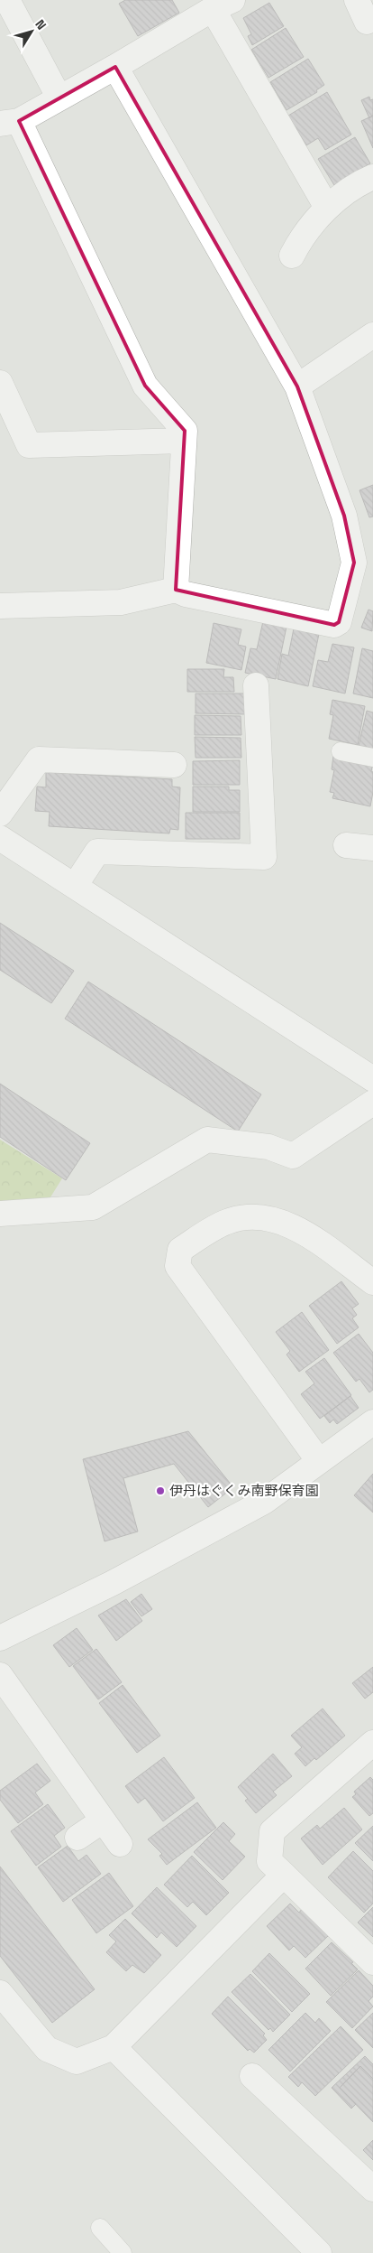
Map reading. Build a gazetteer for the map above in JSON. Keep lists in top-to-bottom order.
{
  "places": ["伊丹はぐくみ南野保育園"],
  "north": "top right"
}
